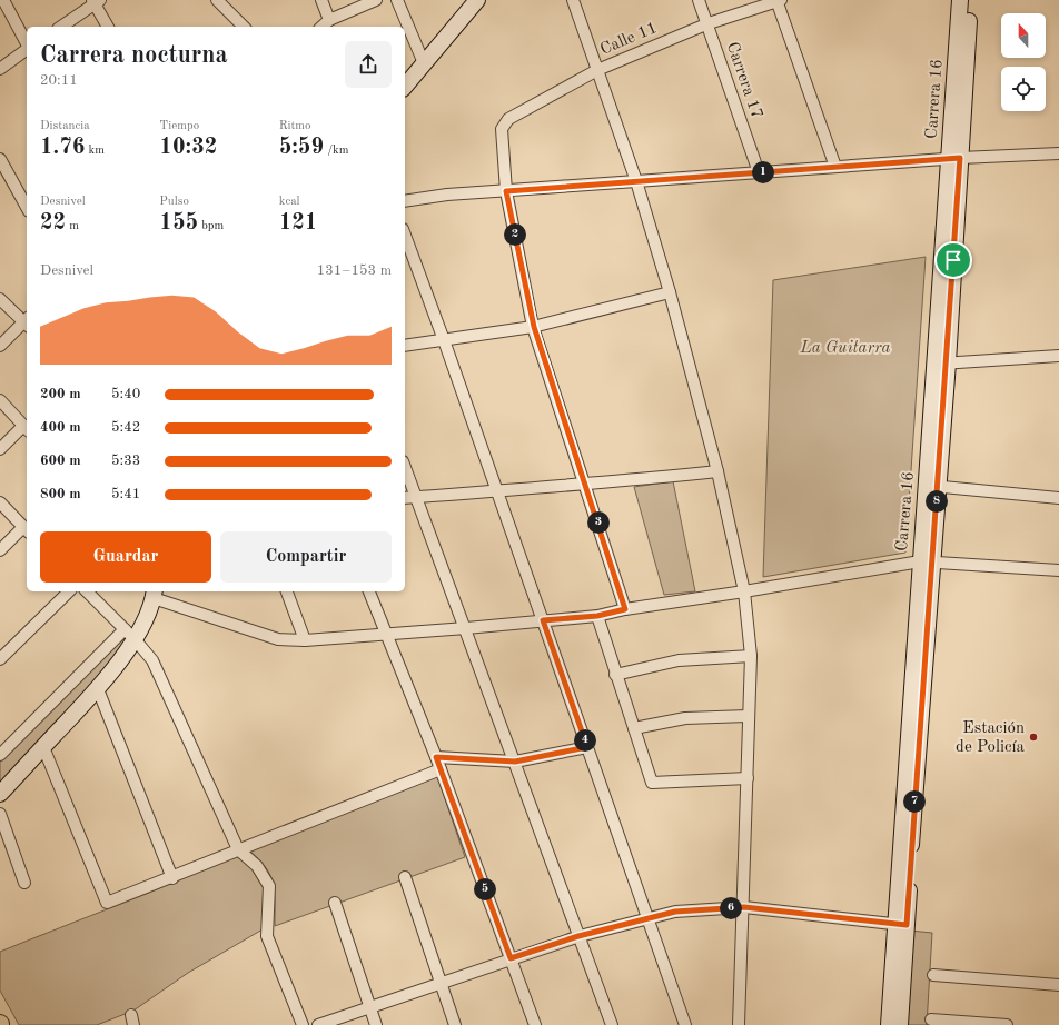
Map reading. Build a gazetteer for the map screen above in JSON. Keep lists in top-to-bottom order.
{
  "streets": {
    "main road": ["Carrera 16"],
    "street": ["Calle 11", "Carrera 17"]
  },
  "crossings": [
    ["Calle 11", "Carrera 17"]
  ],
  "parks": ["La Guitarra"],
  "places": ["Estación de Policía"],
  "north": "top",
  "page": {
    "heading": ["Carrera nocturna", "20:11"],
    "stats": [
      ["Distancia", "1.76 km"],
      ["Tiempo", "10:32"],
      ["Ritmo", "5:59 /km"],
      ["Desnivel", "22 m"],
      ["Pulso", "155 bpm"],
      ["kcal", "121"]
    ],
    "pins": [
      "1",
      "2",
      "8",
      "3",
      "4",
      "7",
      "5",
      "6"
    ],
    "chart": ["Desnivel", "131–153 m"],
    "list": [
      {
        "name": "200 m",
        "note": "5:40"
      },
      {
        "name": "400 m",
        "note": "5:42"
      },
      {
        "name": "600 m",
        "note": "5:33"
      },
      {
        "name": "800 m",
        "note": "5:41"
      }
    ],
    "buttons": ["Guardar", "Compartir"]
  }
}
